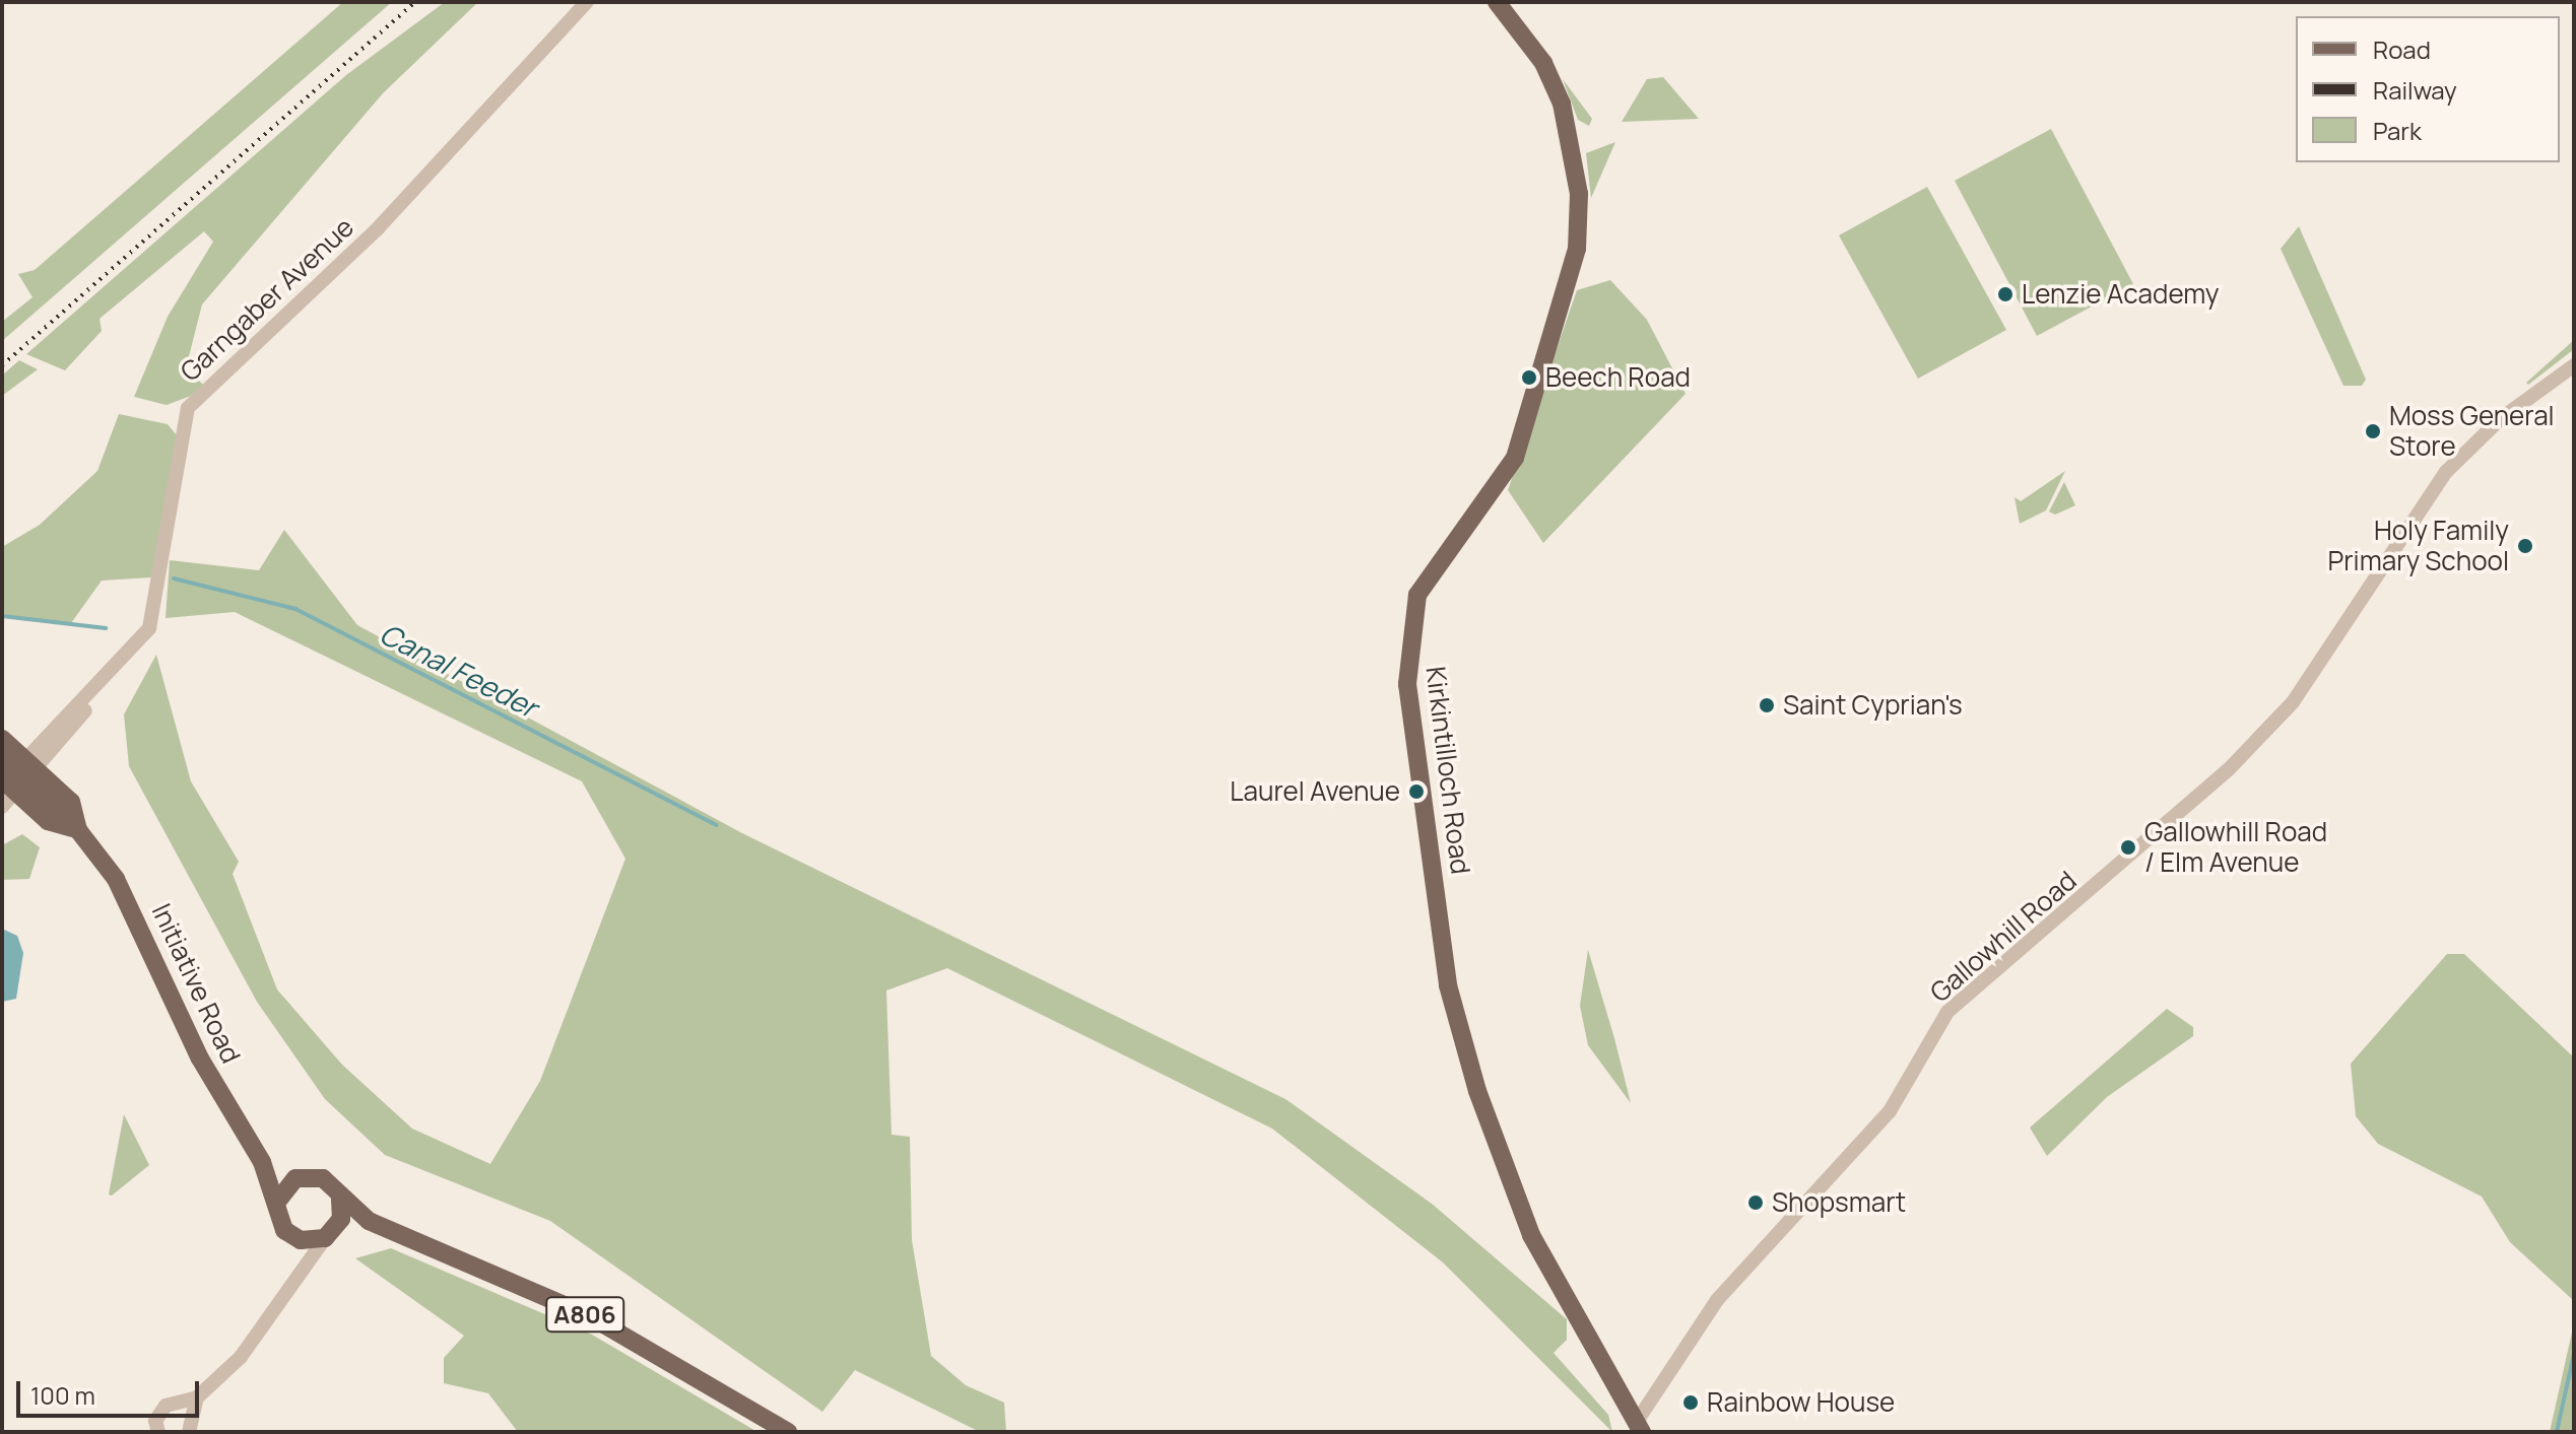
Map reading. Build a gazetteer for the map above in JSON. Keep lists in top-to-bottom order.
{
  "streets": {
    "main road": ["Kirkintilloch Road", "Initiative Road", "A806"],
    "street": ["Garngaber Avenue", "Gallowhill Road"]
  },
  "crossings": [
    ["Garngaber Avenue", "Initiative Road"],
    ["Kirkintilloch Road", "Gallowhill Road"],
    ["Initiative Road", "A806"]
  ],
  "water": ["Canal Feeder"],
  "places": [
    "Lenzie Academy",
    "Beech Road",
    "Moss General Store",
    "Holy Family Primary School",
    "Saint Cyprian's",
    "Laurel Avenue",
    "Gallowhill Road / Elm Avenue",
    "Shopsmart",
    "Rainbow House"
  ],
  "legend": ["Road", "Railway", "Park"],
  "scale_bar": "100 m"
}
